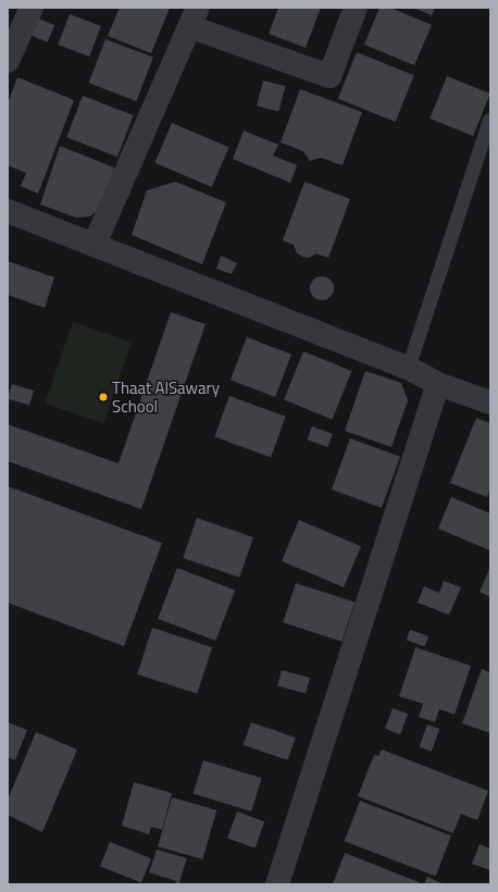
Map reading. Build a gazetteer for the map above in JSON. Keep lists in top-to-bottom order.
{
  "places": ["Thaat AlSawary School"]
}
